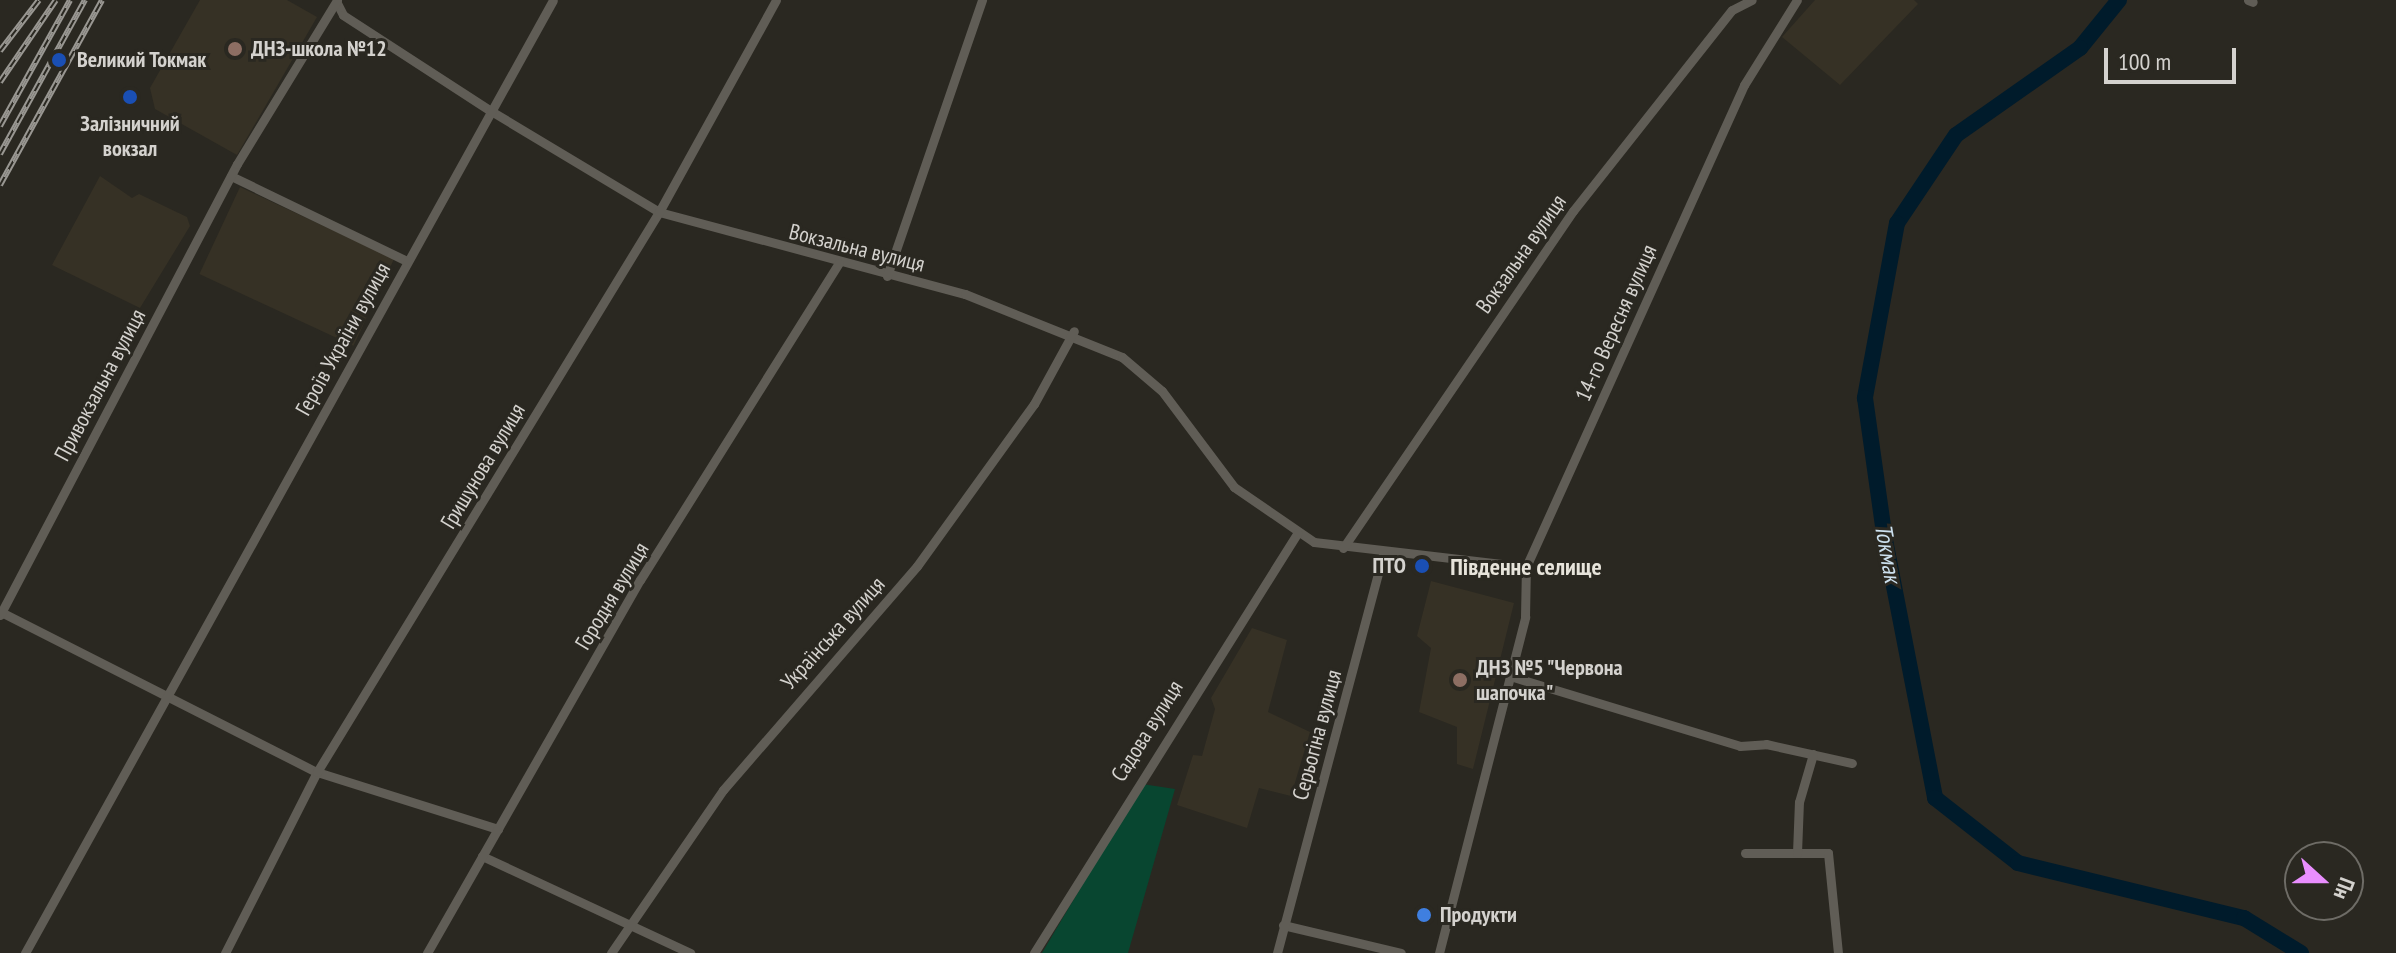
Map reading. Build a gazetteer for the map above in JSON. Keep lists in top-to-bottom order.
{
  "streets": {
    "street": [
      "Вокзальна вулиця",
      "14-го Вересня вулиця",
      "Героїв України вулиця",
      "Привокзальна вулиця",
      "Гришунова вулиця",
      "Городня вулиця",
      "Українська вулиця",
      "Садова вулиця",
      "Серьогіна вулиця"
    ]
  },
  "crossings": [
    ["Вокзальна вулиця", "14-го Вересня вулиця"],
    ["Вокзальна вулиця", "Героїв України вулиця"],
    ["Вокзальна вулиця", "Привокзальна вулиця"],
    ["Вокзальна вулиця", "Гришунова вулиця"],
    ["Вокзальна вулиця", "Городня вулиця"],
    ["Вокзальна вулиця", "Українська вулиця"],
    ["Вокзальна вулиця", "Садова вулиця"],
    ["Вокзальна вулиця", "Серьогіна вулиця"],
    ["Героїв України вулиця", "Привокзальна вулиця"]
  ],
  "districts": ["Південне селище"],
  "water": ["Токмак"],
  "places": [
    "ДНЗ-школа №12",
    "Великий Токмак",
    "Залізничний вокзал",
    "ПТО",
    "ДНЗ №5 \"Червона шапочка\"",
    "Продукти"
  ],
  "scale_bar": "100 m",
  "north": "right"
}
